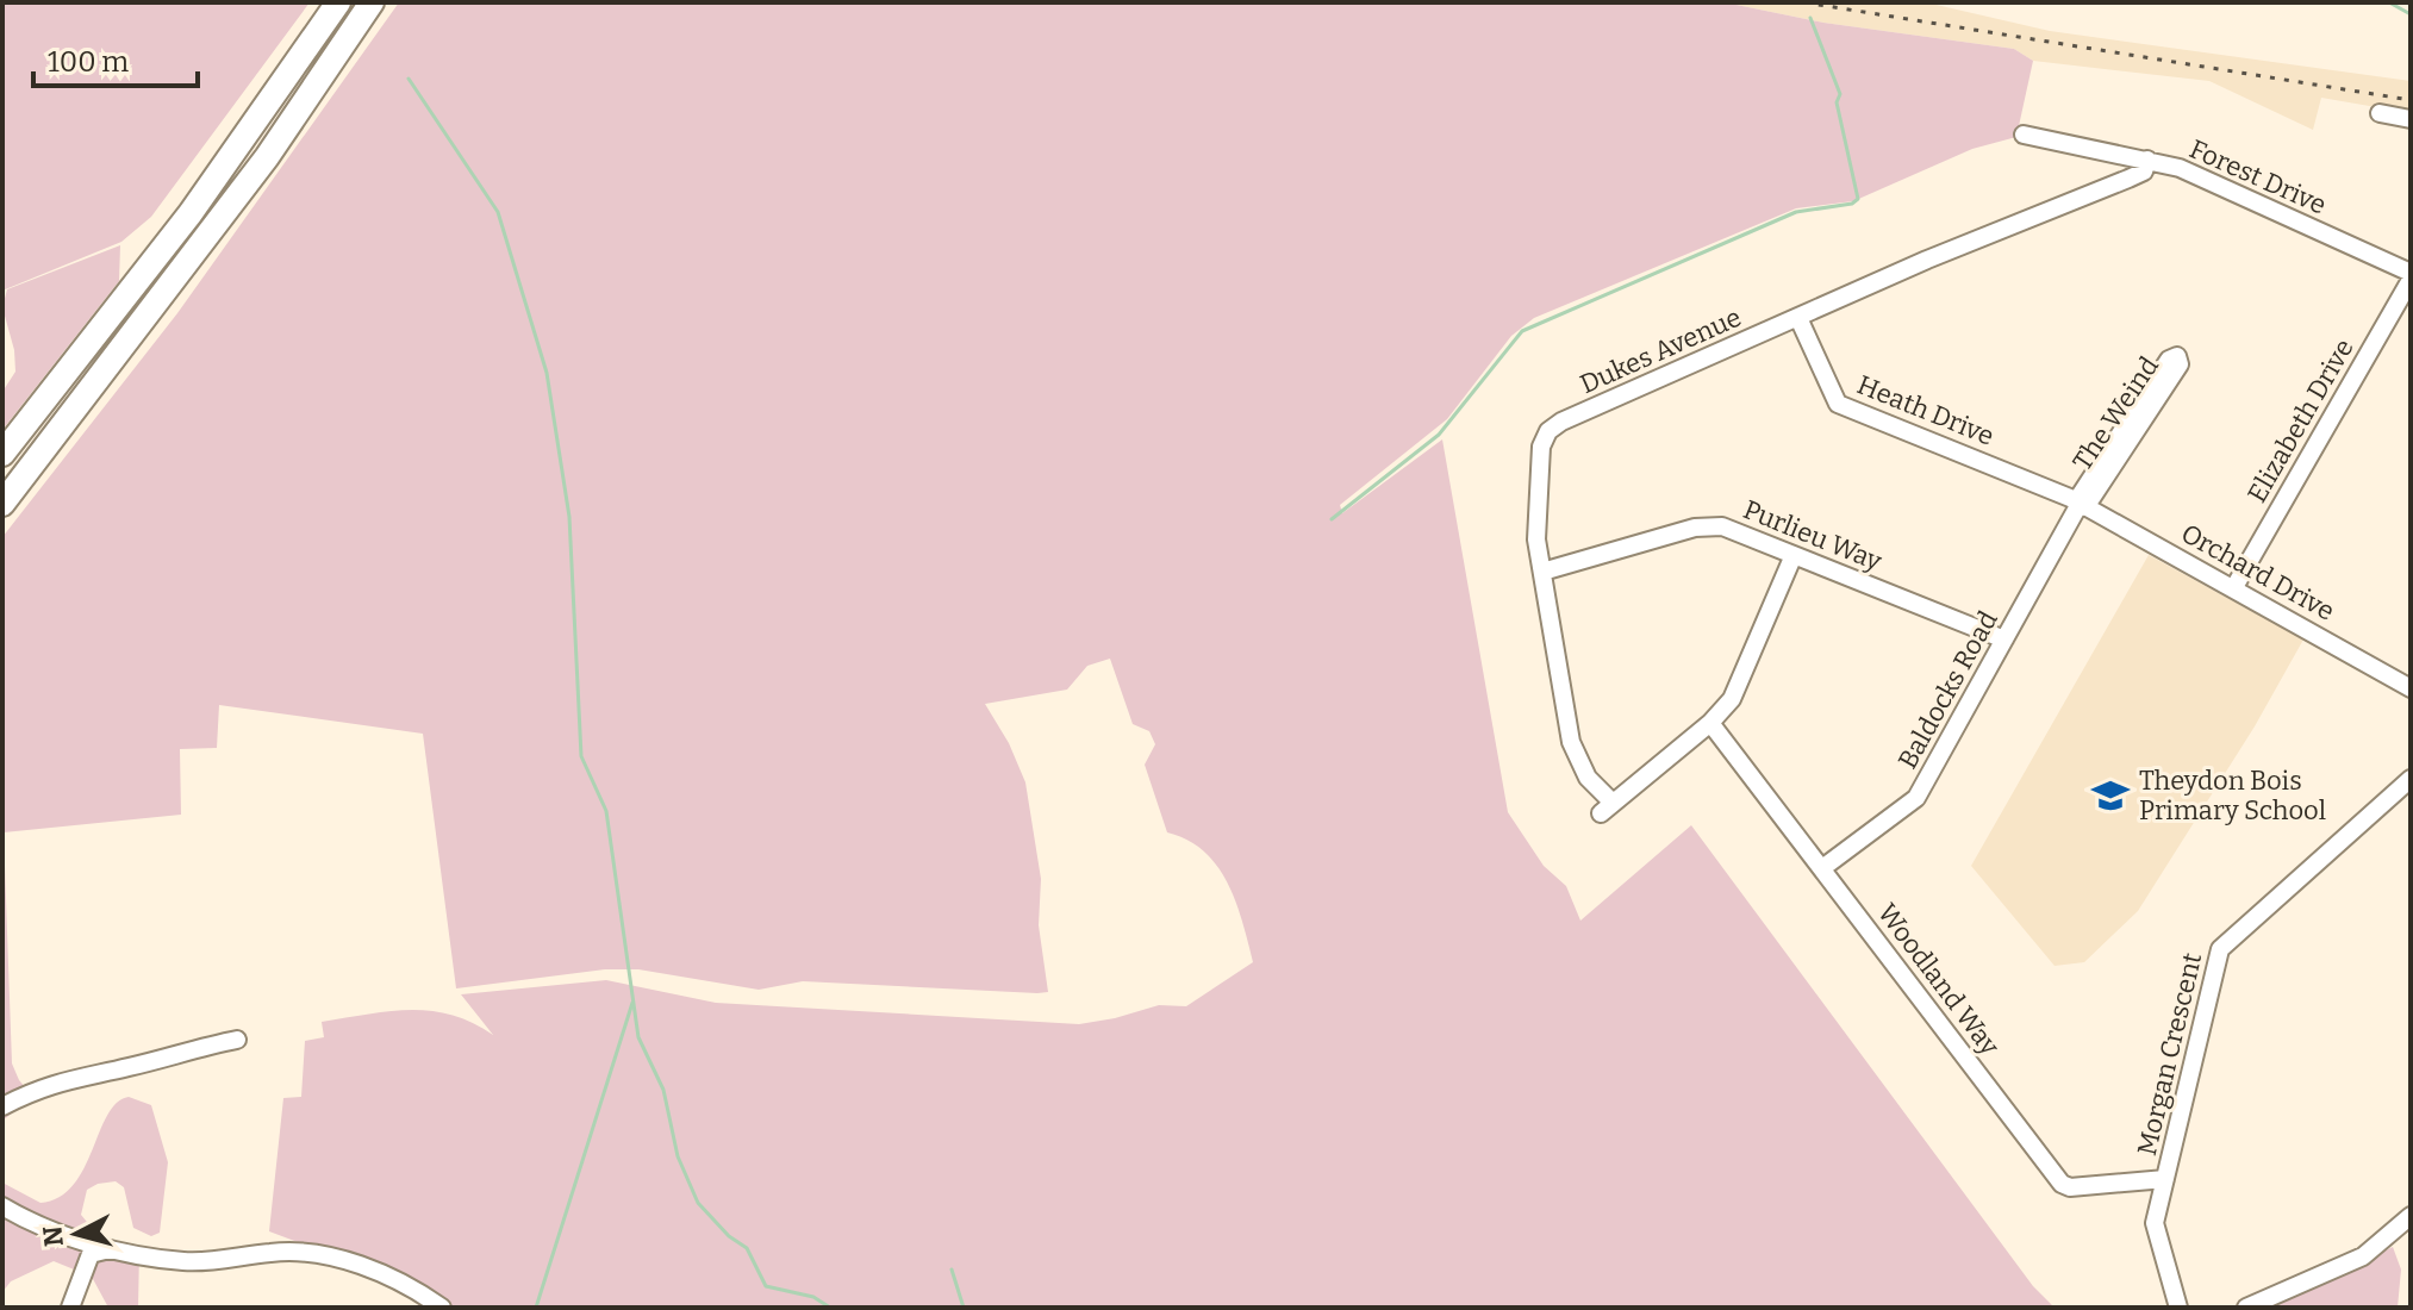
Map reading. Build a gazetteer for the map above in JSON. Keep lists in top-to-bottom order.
{
  "streets": {
    "street": [
      "Forest Drive",
      "Dukes Avenue",
      "Heath Drive",
      "The Weind",
      "Elizabeth Drive",
      "Purlieu Way",
      "Orchard Drive",
      "Baldocks Road",
      "Woodland Way",
      "Morgan Crescent"
    ]
  },
  "crossings": [
    ["Forest Drive", "Dukes Avenue"],
    ["Forest Drive", "Elizabeth Drive"],
    ["Dukes Avenue", "Heath Drive"],
    ["Dukes Avenue", "Purlieu Way"],
    ["Dukes Avenue", "Woodland Way"],
    ["Heath Drive", "The Weind"],
    ["Heath Drive", "Orchard Drive"],
    ["Heath Drive", "Baldocks Road"],
    ["The Weind", "Orchard Drive"],
    ["The Weind", "Baldocks Road"],
    ["Elizabeth Drive", "Orchard Drive"],
    ["Purlieu Way", "Baldocks Road"],
    ["Orchard Drive", "Baldocks Road"],
    ["Baldocks Road", "Woodland Way"],
    ["Woodland Way", "Morgan Crescent"]
  ],
  "places": {
    "school or university": ["Theydon Bois Primary School"]
  },
  "scale_bar": "100 m",
  "north": "left"
}
